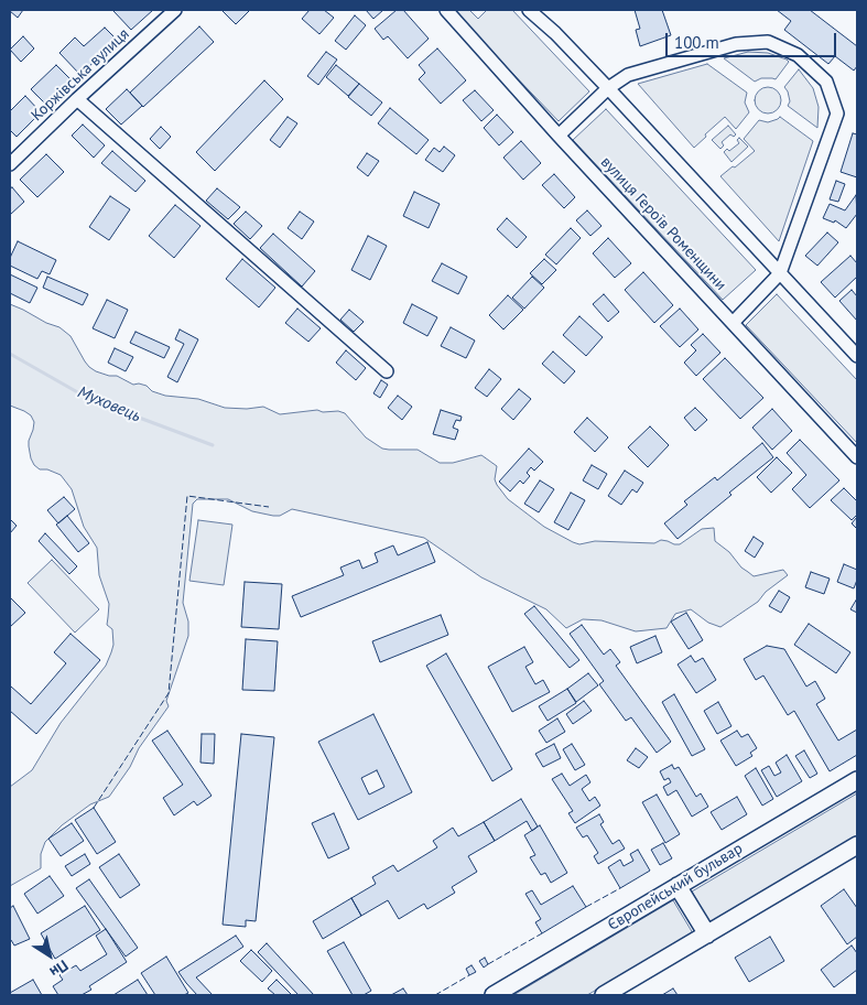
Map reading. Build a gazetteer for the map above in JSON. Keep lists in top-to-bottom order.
{
  "streets": {
    "main road": ["Європейський бульвар"],
    "street": ["Коржівська вулиця", "вулиця Героїв Роменщини"]
  },
  "water": ["Муховець"],
  "scale_bar": "100 m",
  "north": "bottom right"
}
